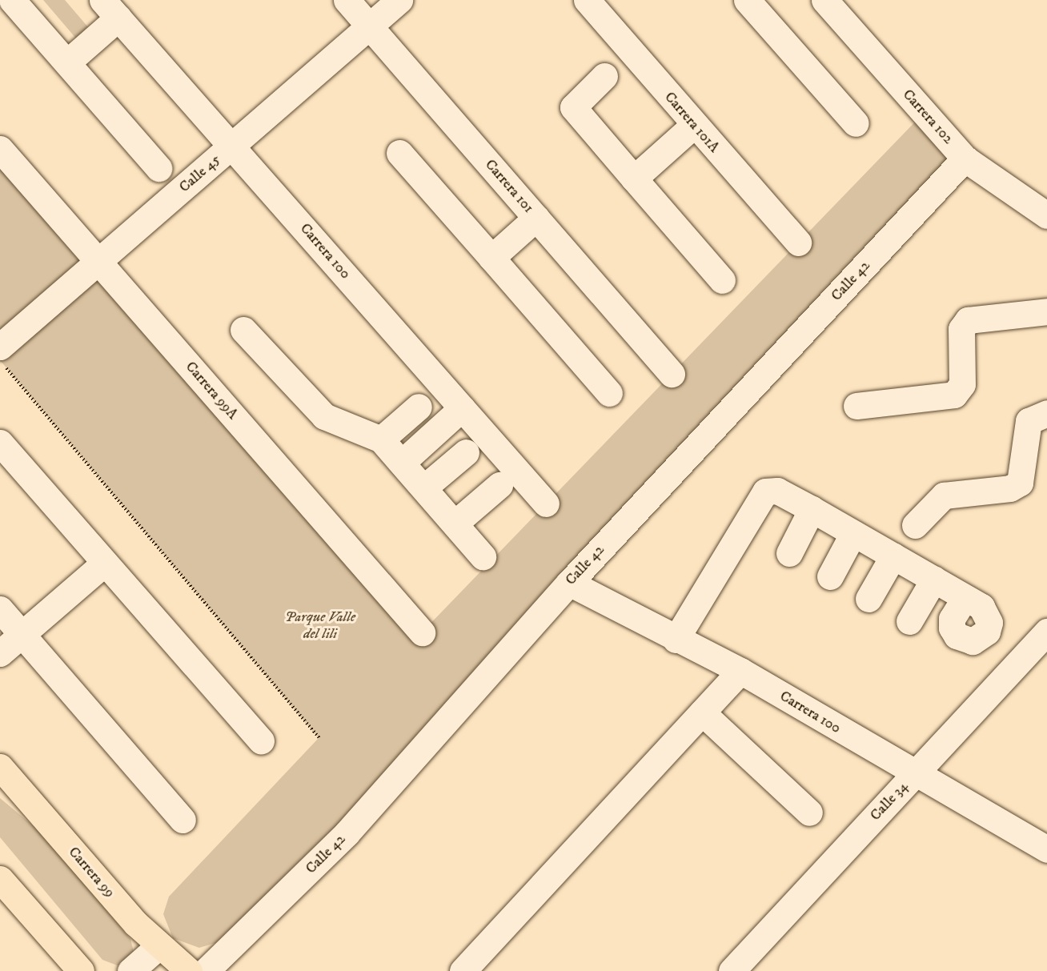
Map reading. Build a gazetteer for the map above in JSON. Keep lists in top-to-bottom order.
{
  "streets": {
    "main road": ["Carrera 99"],
    "street": [
      "Carrera 102",
      "Carrera 101A",
      "Calle 45",
      "Carrera 101",
      "Carrera 100",
      "Calle 42",
      "Carrera 99A",
      "Calle 34"
    ]
  },
  "crossings": [
    ["Carrera 102", "Calle 42"],
    ["Calle 45", "Carrera 101"],
    ["Calle 45", "Carrera 100"],
    ["Calle 45", "Carrera 99A"],
    ["Carrera 100", "Calle 42"],
    ["Carrera 100", "Calle 34"]
  ],
  "parks": ["Parque Valle del lili"]
}
